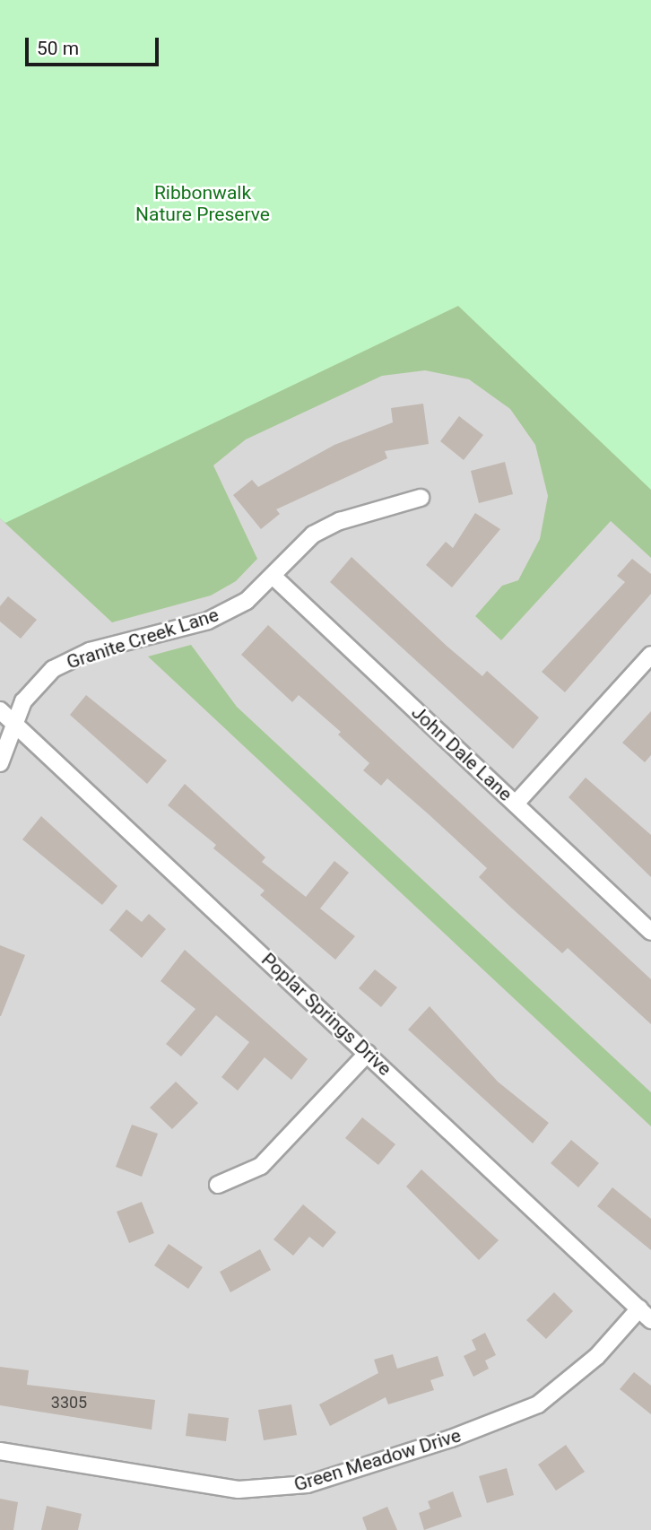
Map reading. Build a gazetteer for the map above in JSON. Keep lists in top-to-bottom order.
{
  "streets": {
    "street": [
      "Granite Creek Lane",
      "John Dale Lane",
      "Poplar Springs Drive",
      "Green Meadow Drive"
    ]
  },
  "crossings": [
    ["Granite Creek Lane", "John Dale Lane"],
    ["Granite Creek Lane", "Poplar Springs Drive"],
    ["Poplar Springs Drive", "Green Meadow Drive"]
  ],
  "parks": ["Ribbonwalk Nature Preserve"],
  "house_numbers": ["3305"],
  "scale_bar": "50 m"
}
